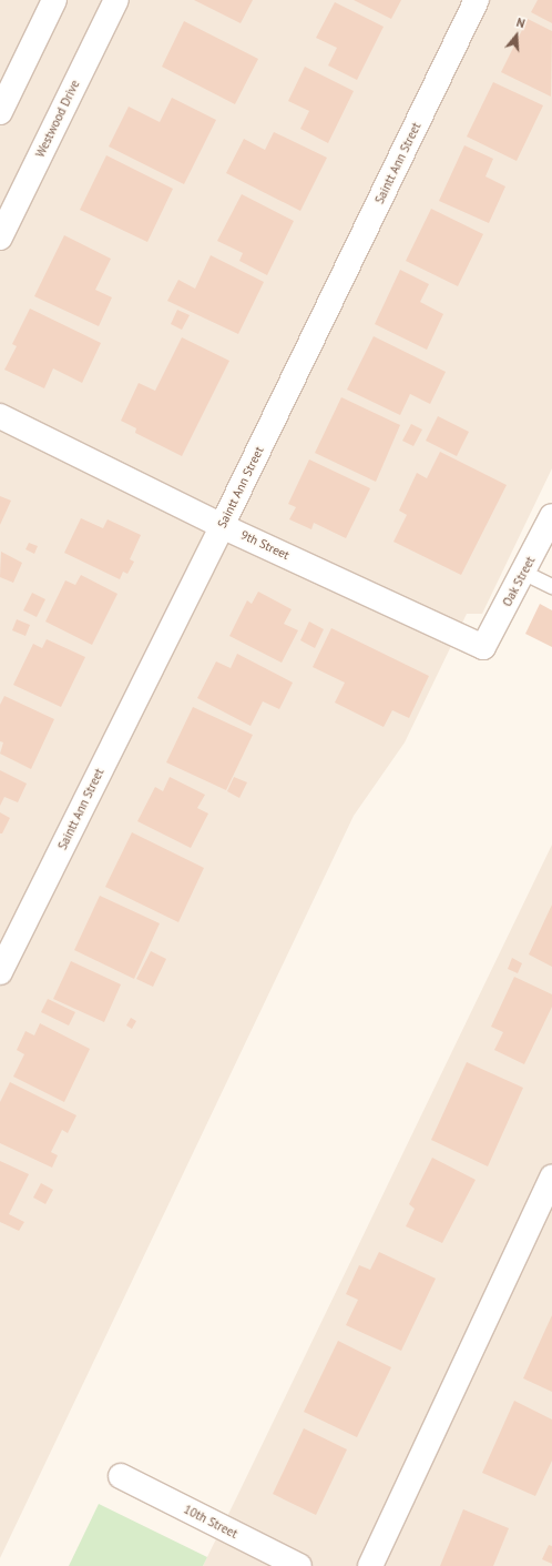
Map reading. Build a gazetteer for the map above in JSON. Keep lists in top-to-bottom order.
{
  "streets": {
    "street": [
      "Westwood Drive",
      "Saintt Ann Street",
      "9th Street",
      "Oak Street",
      "10th Street"
    ]
  },
  "crossings": [
    ["Saintt Ann Street", "9th Street"],
    ["9th Street", "Oak Street"]
  ],
  "north": "top"
}
